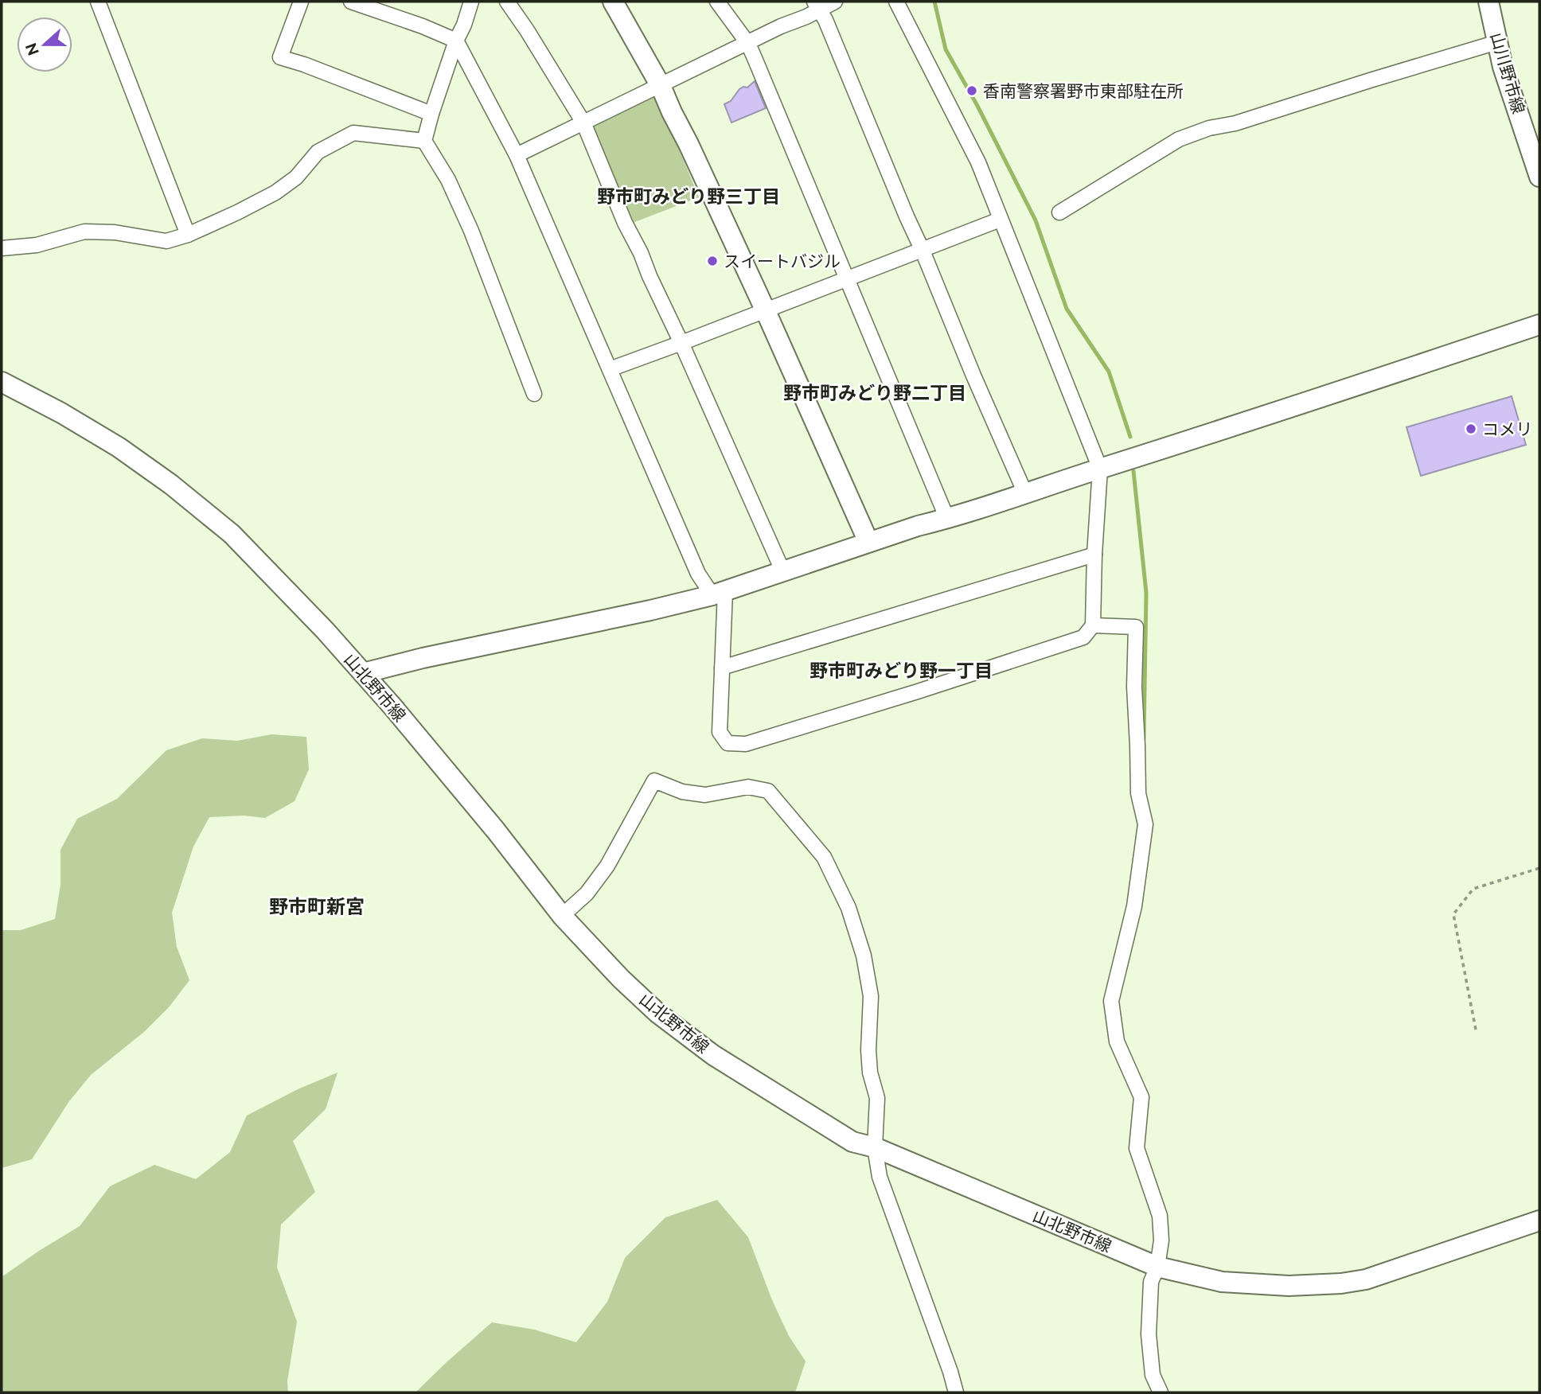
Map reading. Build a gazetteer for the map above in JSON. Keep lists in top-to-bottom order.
{
  "streets": {
    "main road": ["山川野市線", "山北野市線"]
  },
  "districts": [
    "野市町みどり野三丁目",
    "野市町みどり野二丁目",
    "野市町みどり野一丁目",
    "野市町新宮"
  ],
  "places": ["香南警察署野市東部駐在所", "スイートバジル", "コメリ"],
  "north": "left"
}
